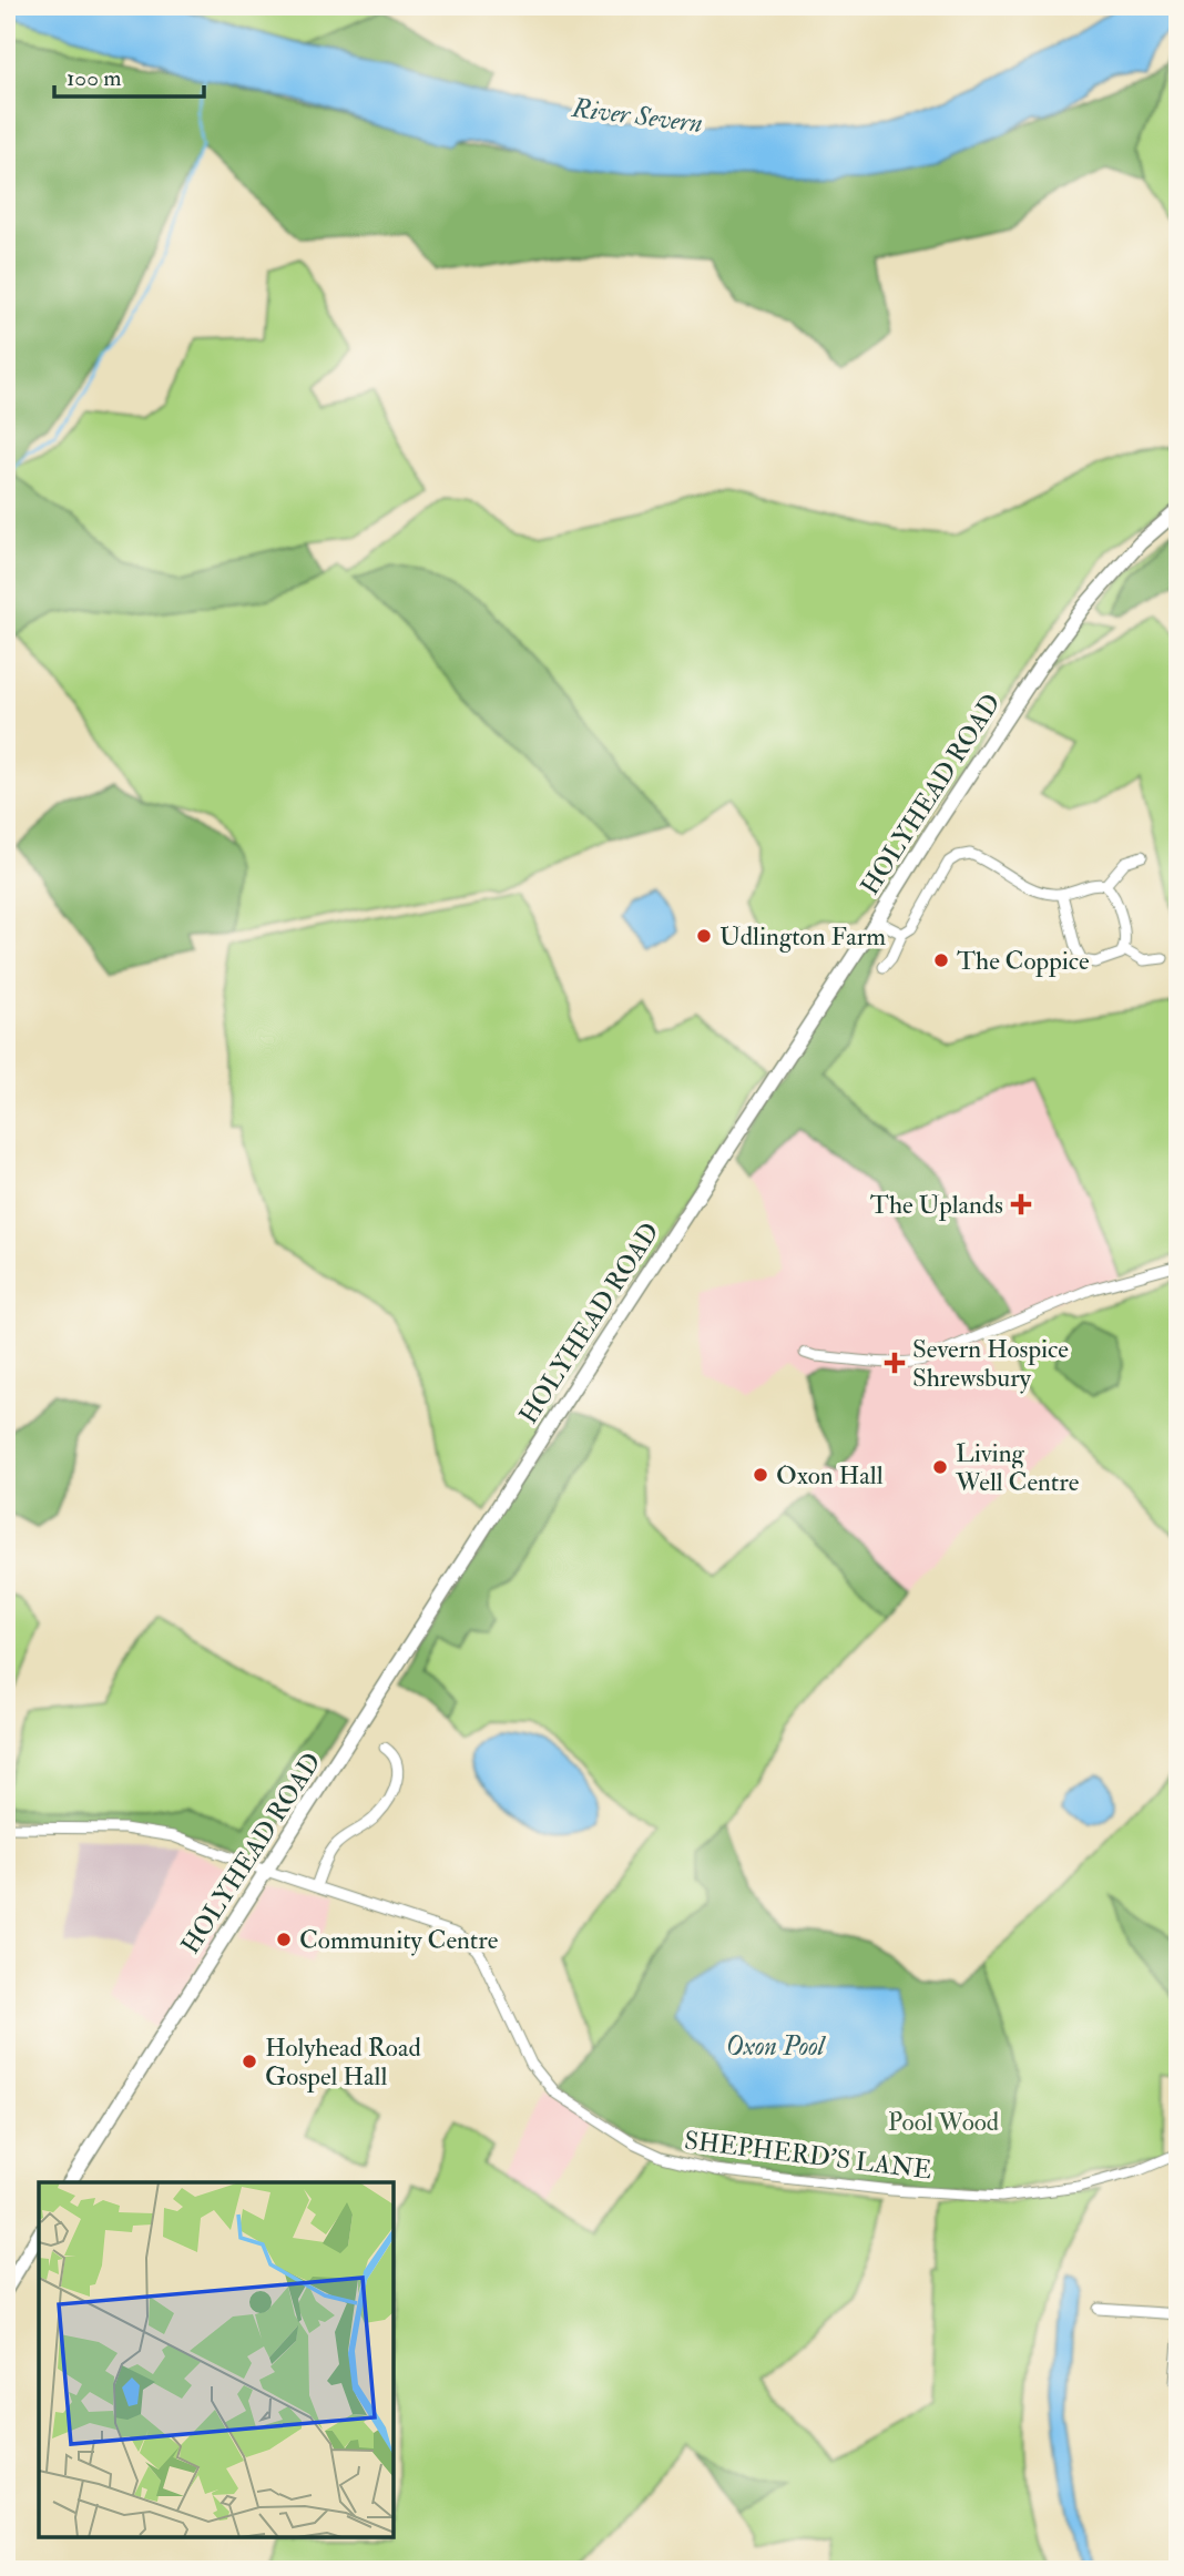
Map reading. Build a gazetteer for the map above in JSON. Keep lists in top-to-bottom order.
{
  "streets": {
    "main road": ["HOLYHEAD ROAD"],
    "street": ["SHEPHERD'S LANE"]
  },
  "crossings": [
    ["HOLYHEAD ROAD", "SHEPHERD'S LANE"]
  ],
  "water": ["River Severn", "Oxon Pool"],
  "parks": ["Pool Wood"],
  "places": {
    "other": [
      "Udlington Farm",
      "The Coppice",
      "Living Well Centre",
      "Oxon Hall",
      "Community Centre",
      "Holyhead Road Gospel Hall"
    ],
    "health": ["The Uplands", "Severn Hospice Shrewsbury"]
  },
  "scale_bar": "100 m"
}
